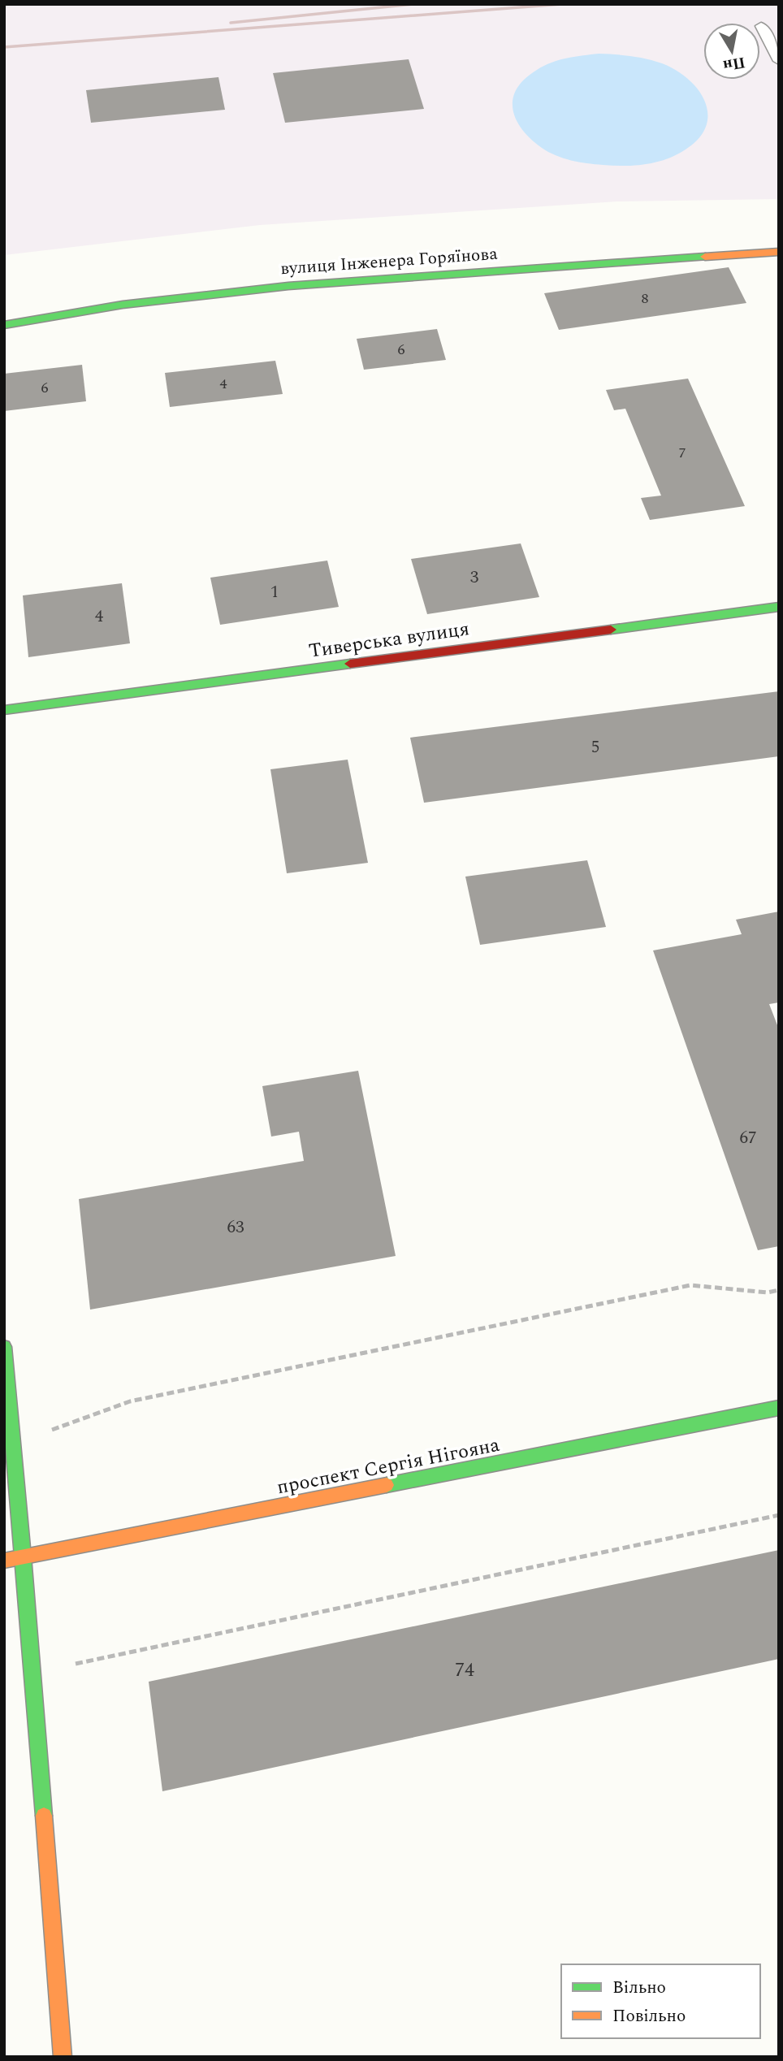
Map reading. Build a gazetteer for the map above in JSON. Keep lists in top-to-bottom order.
{
  "streets": {
    "main road": ["вулиця Інженера Горяїнова", "Тиверська вулиця", "проспект Сергія Нігояна"]
  },
  "house_numbers": [
    "8",
    "6",
    "4",
    "6",
    "7",
    "3",
    "1",
    "4",
    "5",
    "67",
    "63",
    "74"
  ],
  "legend": ["Вільно", "Повільно"],
  "north": "bottom"
}
